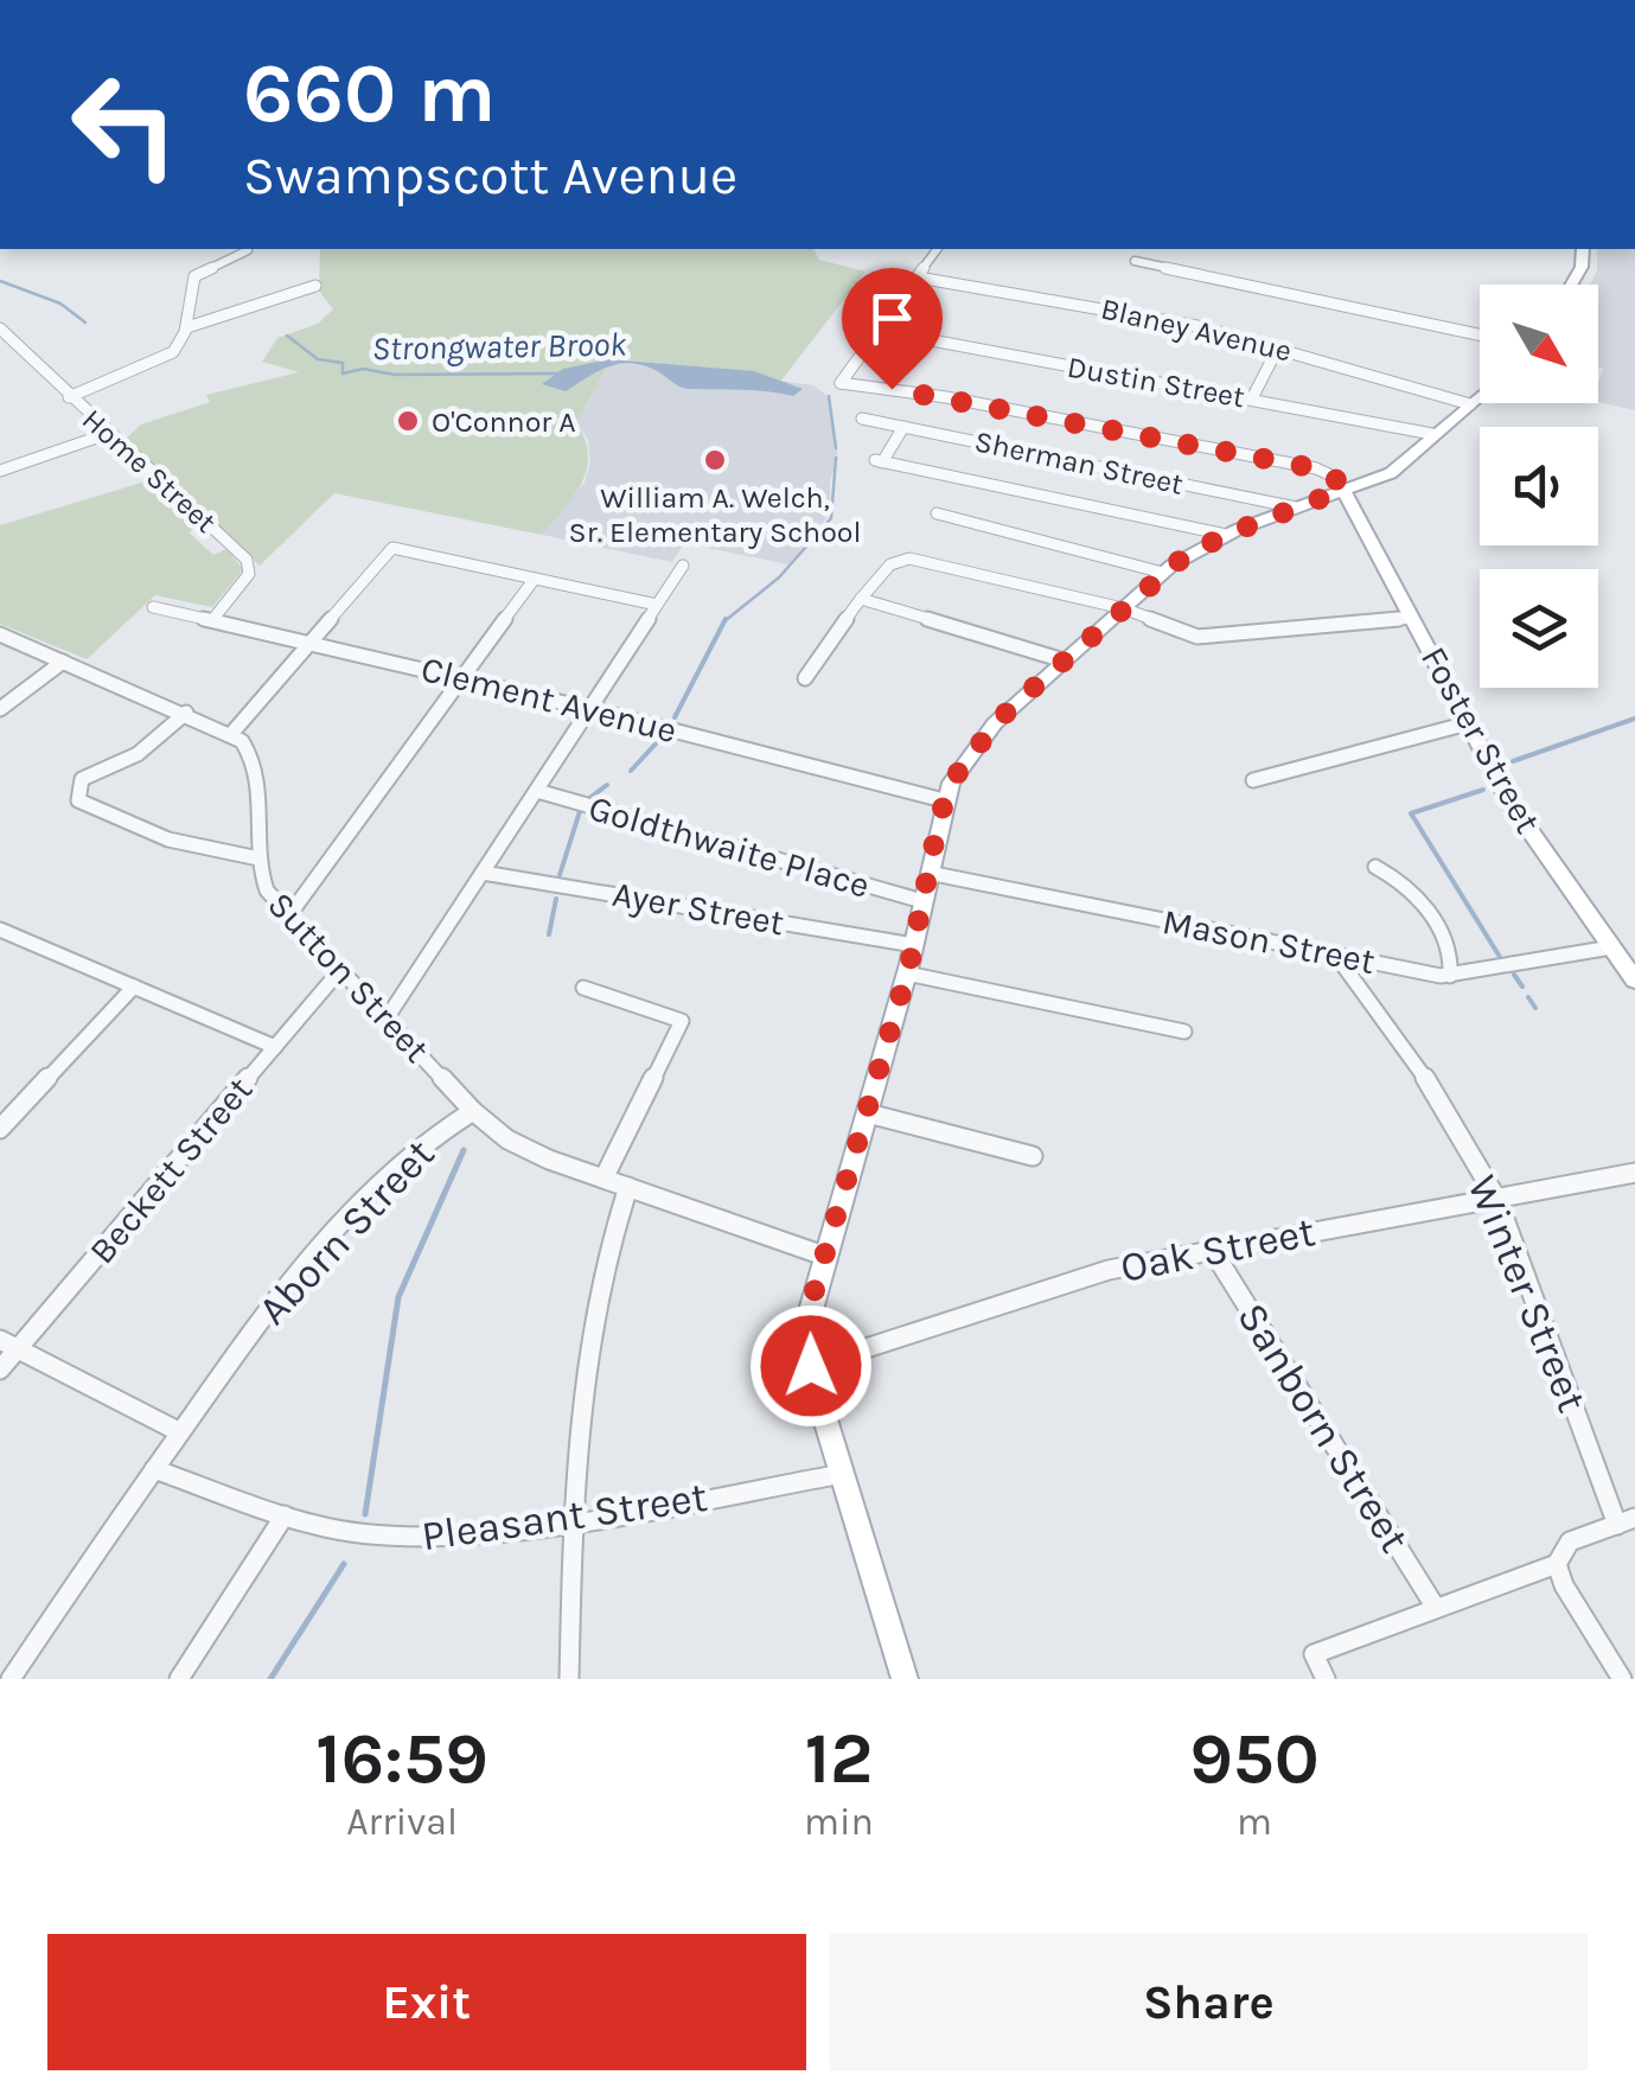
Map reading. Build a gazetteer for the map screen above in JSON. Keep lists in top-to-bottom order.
{
  "streets": {
    "main road": ["Foster Street"],
    "street": [
      "Blaney Avenue",
      "Dustin Street",
      "Sherman Street",
      "Home Street",
      "Clement Avenue",
      "Goldthwaite Place",
      "Ayer Street",
      "Mason Street",
      "Sutton Street",
      "Beckett Street",
      "Aborn Street",
      "Oak Street",
      "Winter Street",
      "Sanborn Street",
      "Pleasant Street"
    ]
  },
  "crossings": [
    ["Home Street", "Clement Avenue"],
    ["Foster Street", "Mason Street"],
    ["Mason Street", "Winter Street"],
    ["Sutton Street", "Beckett Street"],
    ["Sutton Street", "Aborn Street"],
    ["Aborn Street", "Pleasant Street"],
    ["Oak Street", "Winter Street"],
    ["Oak Street", "Sanborn Street"]
  ],
  "water": ["Strongwater Brook"],
  "places": ["O'Connor A", "William A. Welch, Sr. Elementary School"],
  "north": "bottom right",
  "page": {
    "turn": ["660 m", "Swampscott Avenue"],
    "eta": [
      "16:59",
      "Arrival",
      "12",
      "min",
      "950",
      "m"
    ],
    "buttons": ["Exit", "Share"]
  }
}
